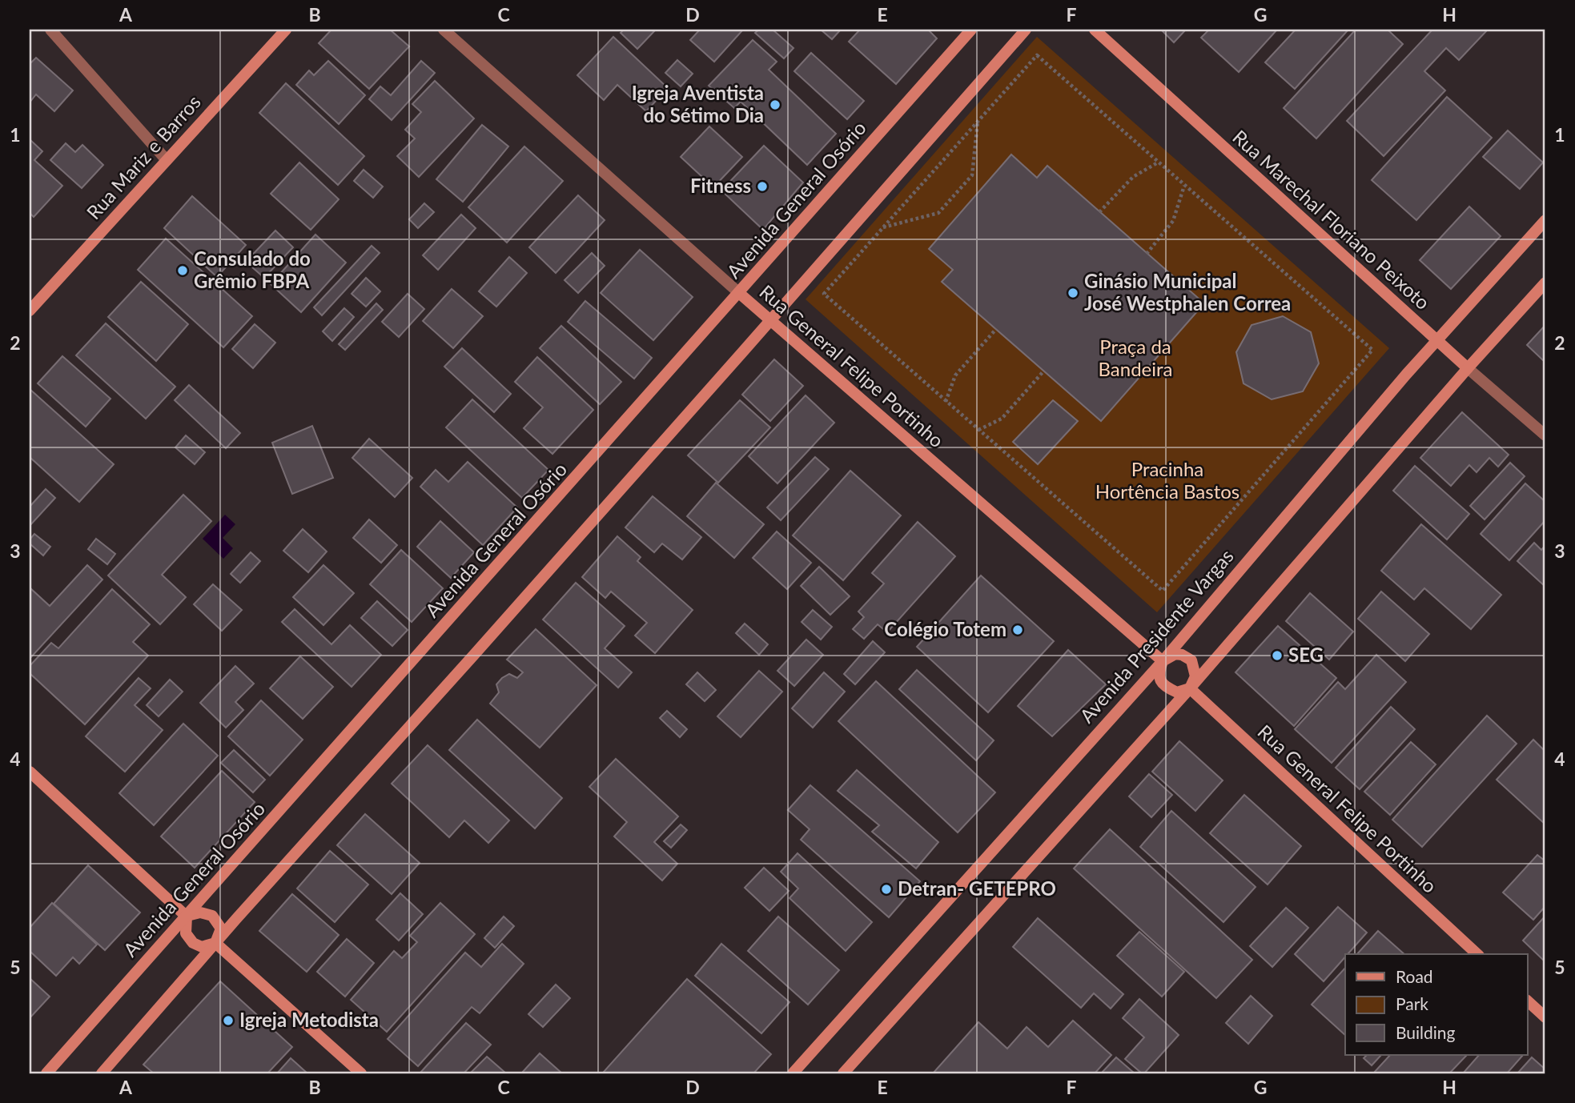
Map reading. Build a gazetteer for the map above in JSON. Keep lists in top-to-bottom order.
{
  "streets": {
    "street": [
      "Rua Mariz e Barros",
      "Avenida General Osório",
      "Rua Marechal Floriano Peixoto",
      "Rua General Felipe Portinho",
      "Avenida Presidente Vargas"
    ]
  },
  "crossings": [
    ["Avenida General Osório", "Rua General Felipe Portinho"],
    ["Rua Marechal Floriano Peixoto", "Avenida Presidente Vargas"],
    ["Rua General Felipe Portinho", "Avenida Presidente Vargas"]
  ],
  "parks": ["Praça da Bandeira", "Pracinha Hortência Bastos"],
  "places": [
    "Igreja Aventista do Sétimo Dia",
    "Fitness",
    "Consulado do Grêmio FBPA",
    "Ginásio Municipal José Westphalen Correa",
    "Colégio Totem",
    "SEG",
    "Detran- GETEPRO",
    "Igreja Metodista"
  ],
  "legend": ["Road", "Park", "Building"],
  "grid": {
    "columns": [
      "A",
      "B",
      "C",
      "D",
      "E",
      "F",
      "G",
      "H"
    ],
    "rows": [
      "1",
      "2",
      "3",
      "4",
      "5"
    ]
  }
}
